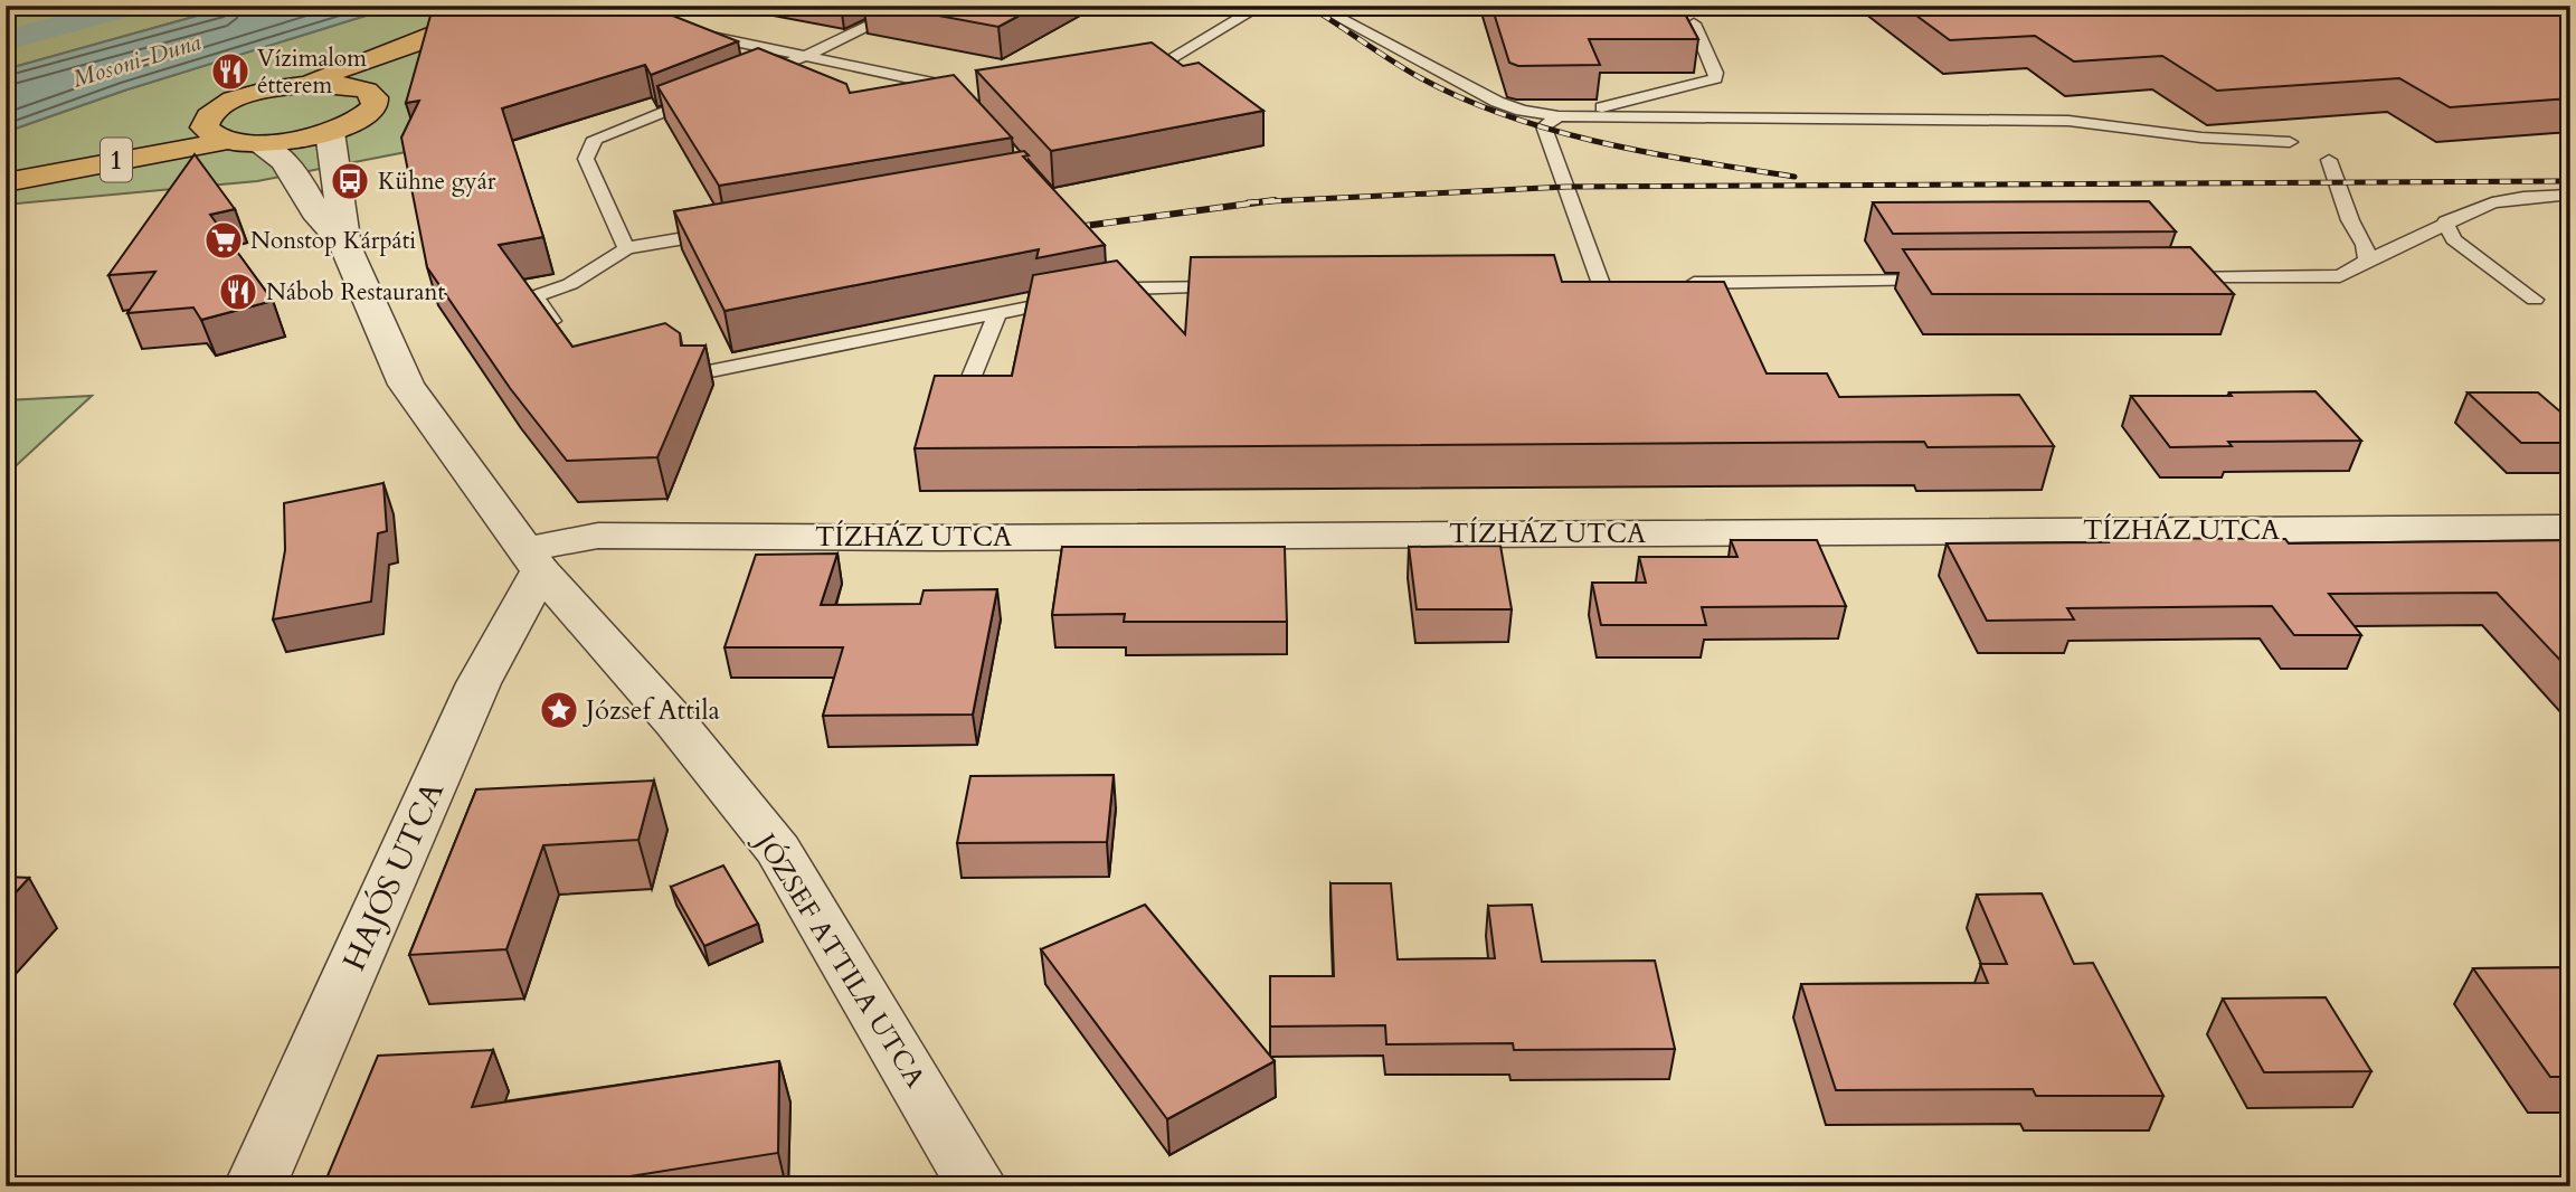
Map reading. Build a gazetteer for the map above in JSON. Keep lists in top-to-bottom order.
{
  "streets": {
    "main road": ["1"],
    "street": ["TÍZHÁZ UTCA", "HAJÓS UTCA", "JÓZSEF ATTILA UTCA"]
  },
  "crossings": [
    ["1", "JÓZSEF ATTILA UTCA"],
    ["TÍZHÁZ UTCA", "HAJÓS UTCA"],
    ["TÍZHÁZ UTCA", "JÓZSEF ATTILA UTCA"],
    ["HAJÓS UTCA", "JÓZSEF ATTILA UTCA"]
  ],
  "water": ["Mosoni-Duna"],
  "places": {
    "restaurant": ["Vízimalom étterem", "Nábob Restaurant"],
    "bus stop": ["Kühne gyár"],
    "supermarket": ["Nonstop Kárpáti"],
    "place": ["József Attila"]
  }
}
